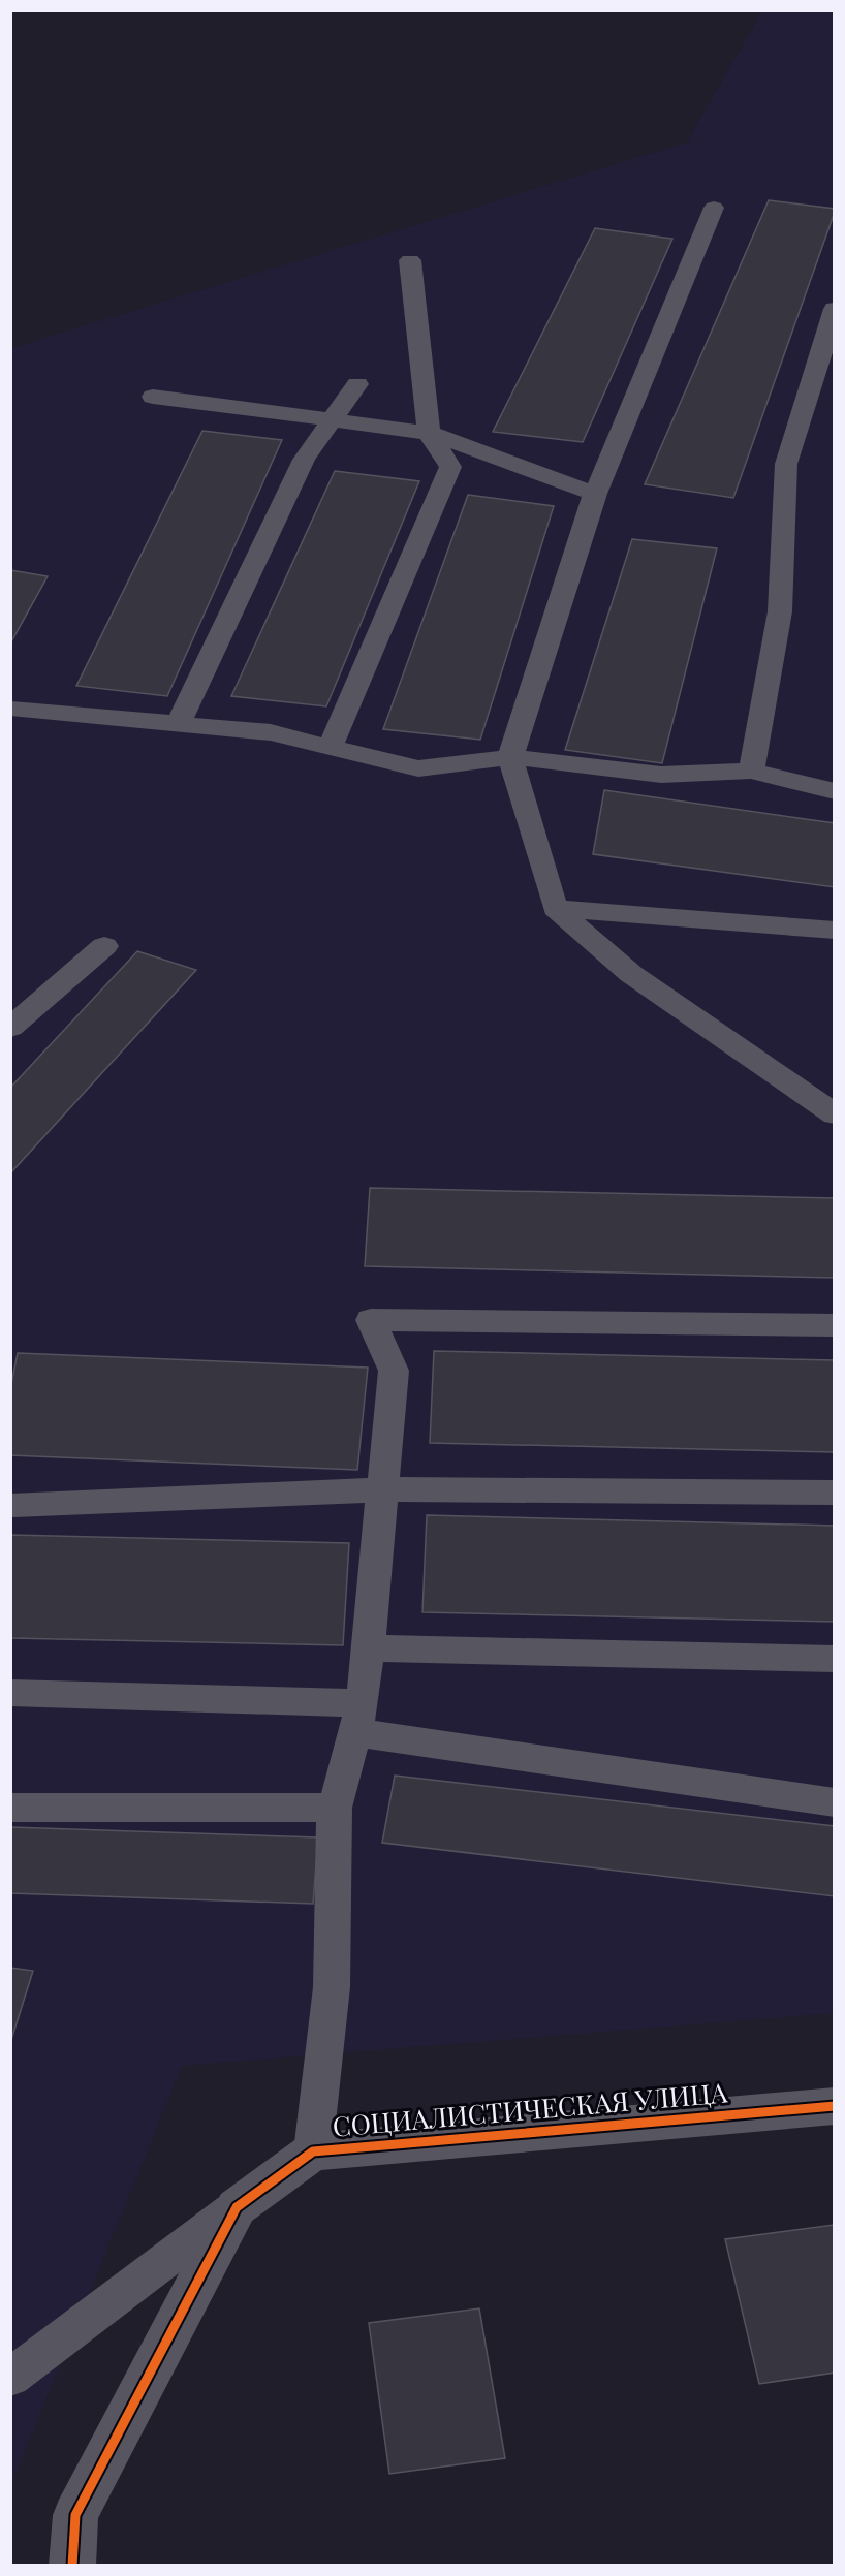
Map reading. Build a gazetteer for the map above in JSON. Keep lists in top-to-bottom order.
{
  "streets": {
    "street": ["СОЦИАЛИСТИЧЕСКАЯ УЛИЦА"]
  }
}
